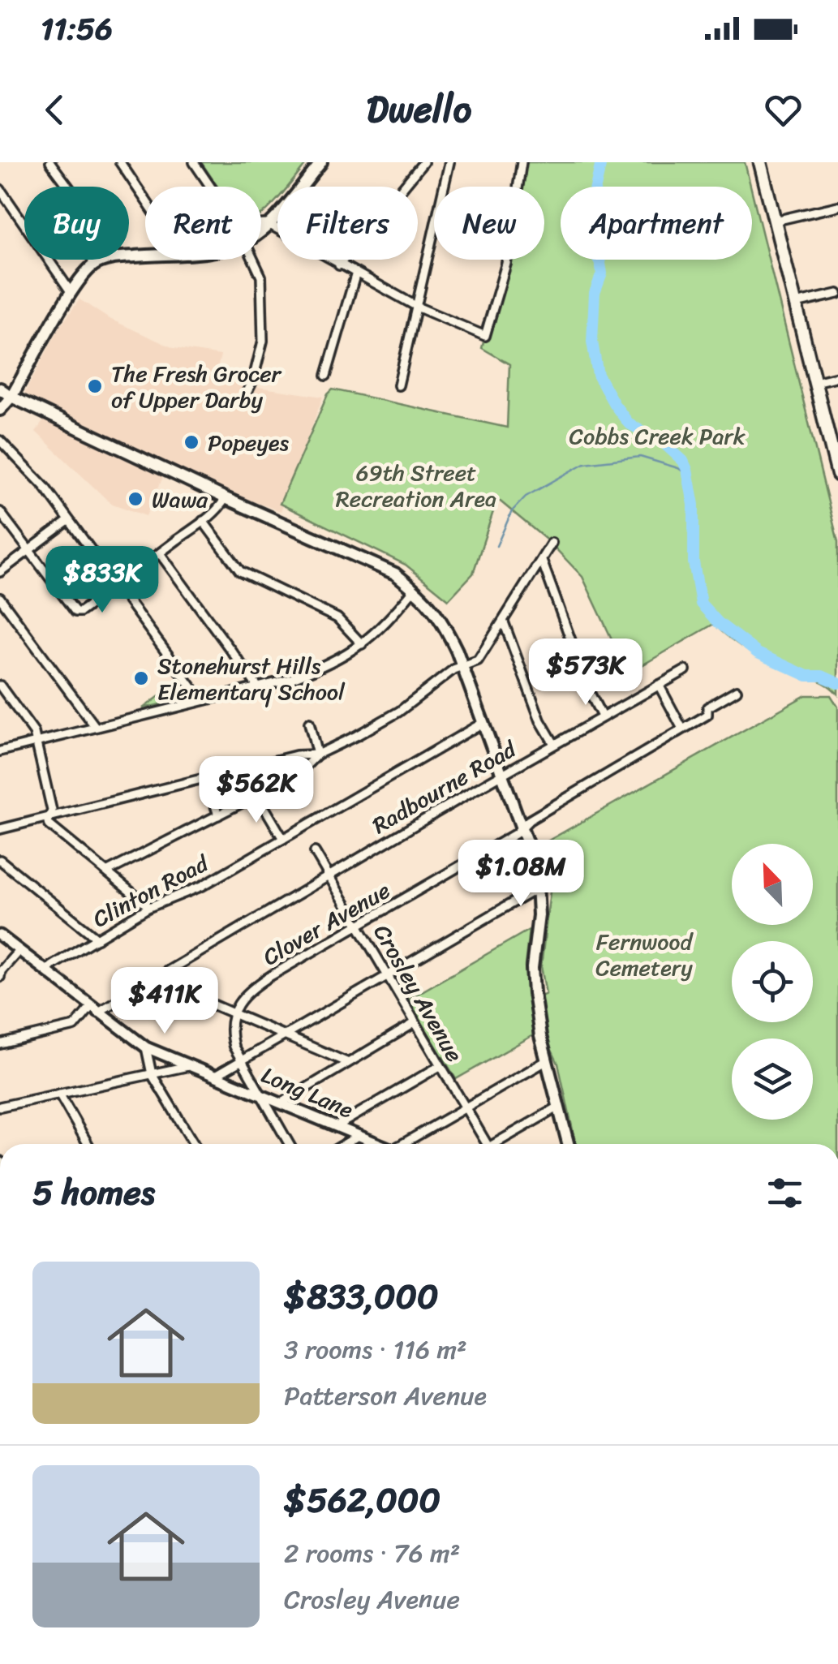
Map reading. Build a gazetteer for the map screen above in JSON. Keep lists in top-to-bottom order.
{
  "streets": {
    "street": [
      "Radbourne Road",
      "Clinton Road",
      "Clover Avenue",
      "Crosley Avenue",
      "Long Lane"
    ]
  },
  "crossings": [
    ["Radbourne Road", "Crosley Avenue"],
    ["Radbourne Road", "Long Lane"],
    ["Clinton Road", "Long Lane"],
    ["Clover Avenue", "Crosley Avenue"]
  ],
  "parks": ["Cobbs Creek Park", "69th Street Recreation Area", "Fernwood Cemetery"],
  "places": [
    "The Fresh Grocer of Upper Darby",
    "Popeyes",
    "Wawa",
    "Stonehurst Hills Elementary School"
  ],
  "north": "top left",
  "page": {
    "status": "11:56",
    "header": "Dwello",
    "chip": [
      "Buy",
      "Rent",
      "Filters",
      "New",
      "Apartment"
    ],
    "price": [
      "$833K",
      "$573K",
      "$562K",
      "$1.08M",
      "$411K"
    ],
    "heading": "5 homes",
    "list": [
      {
        "name": "$833,000",
        "note": "3 rooms · 116 m² · Patterson Avenue"
      },
      {
        "name": "$562,000",
        "note": "2 rooms · 76 m² · Crosley Avenue"
      }
    ]
  }
}
